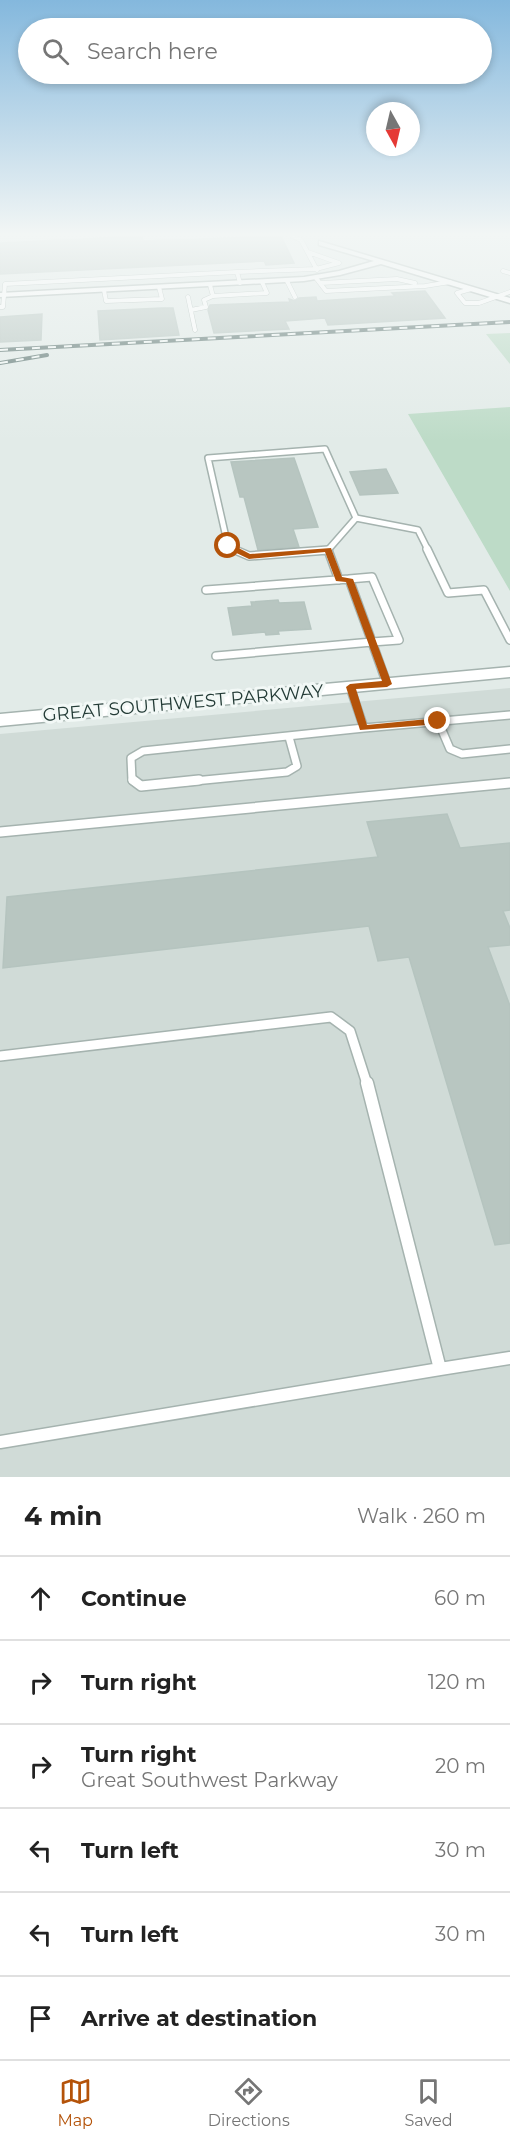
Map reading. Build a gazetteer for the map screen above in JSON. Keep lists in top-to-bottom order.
{
  "streets": {
    "street": ["GREAT SOUTHWEST PARKWAY"]
  },
  "north": "bottom",
  "page": {
    "search": "Search here",
    "heading": ["4 min", "Walk · 260 m"],
    "list": [
      ["Continue", "60 m"],
      ["Turn right", "120 m"],
      ["Turn right", "Great Southwest Parkway", "20 m"],
      ["Turn left", "30 m"],
      ["Turn left", "30 m"],
      "Arrive at destination"
    ],
    "nav": ["Map", "Directions", "Saved"]
  }
}
